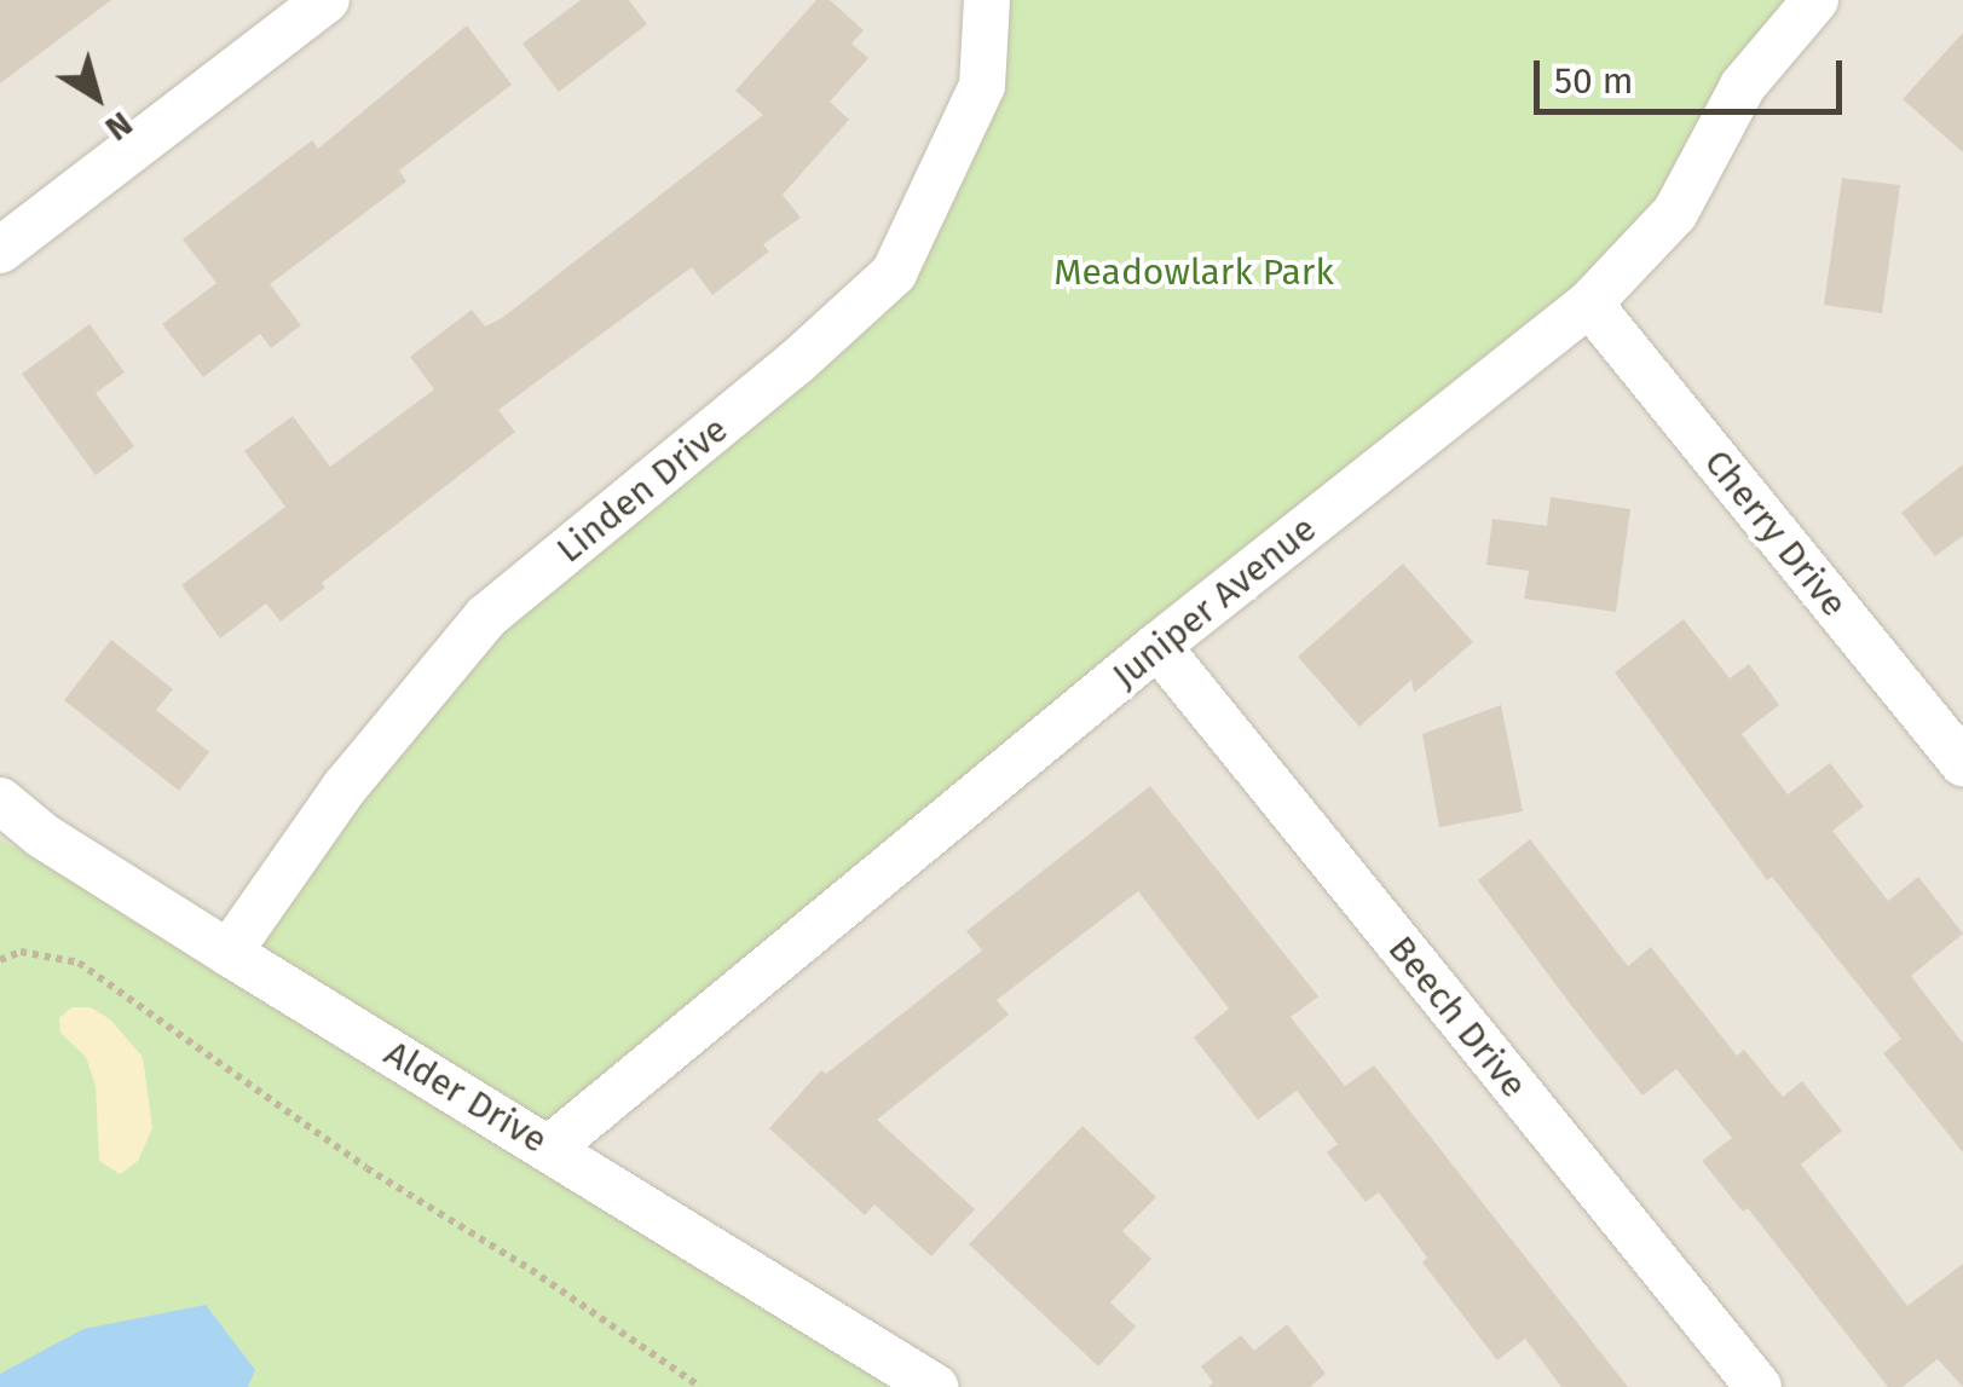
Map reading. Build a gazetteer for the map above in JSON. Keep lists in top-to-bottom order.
{
  "streets": {
    "street": [
      "Linden Drive",
      "Cherry Drive",
      "Juniper Avenue",
      "Beech Drive",
      "Alder Drive"
    ]
  },
  "crossings": [
    ["Linden Drive", "Alder Drive"],
    ["Cherry Drive", "Juniper Avenue"],
    ["Juniper Avenue", "Beech Drive"],
    ["Juniper Avenue", "Alder Drive"]
  ],
  "parks": ["Meadowlark Park"],
  "scale_bar": "50 m",
  "north": "bottom right"
}
